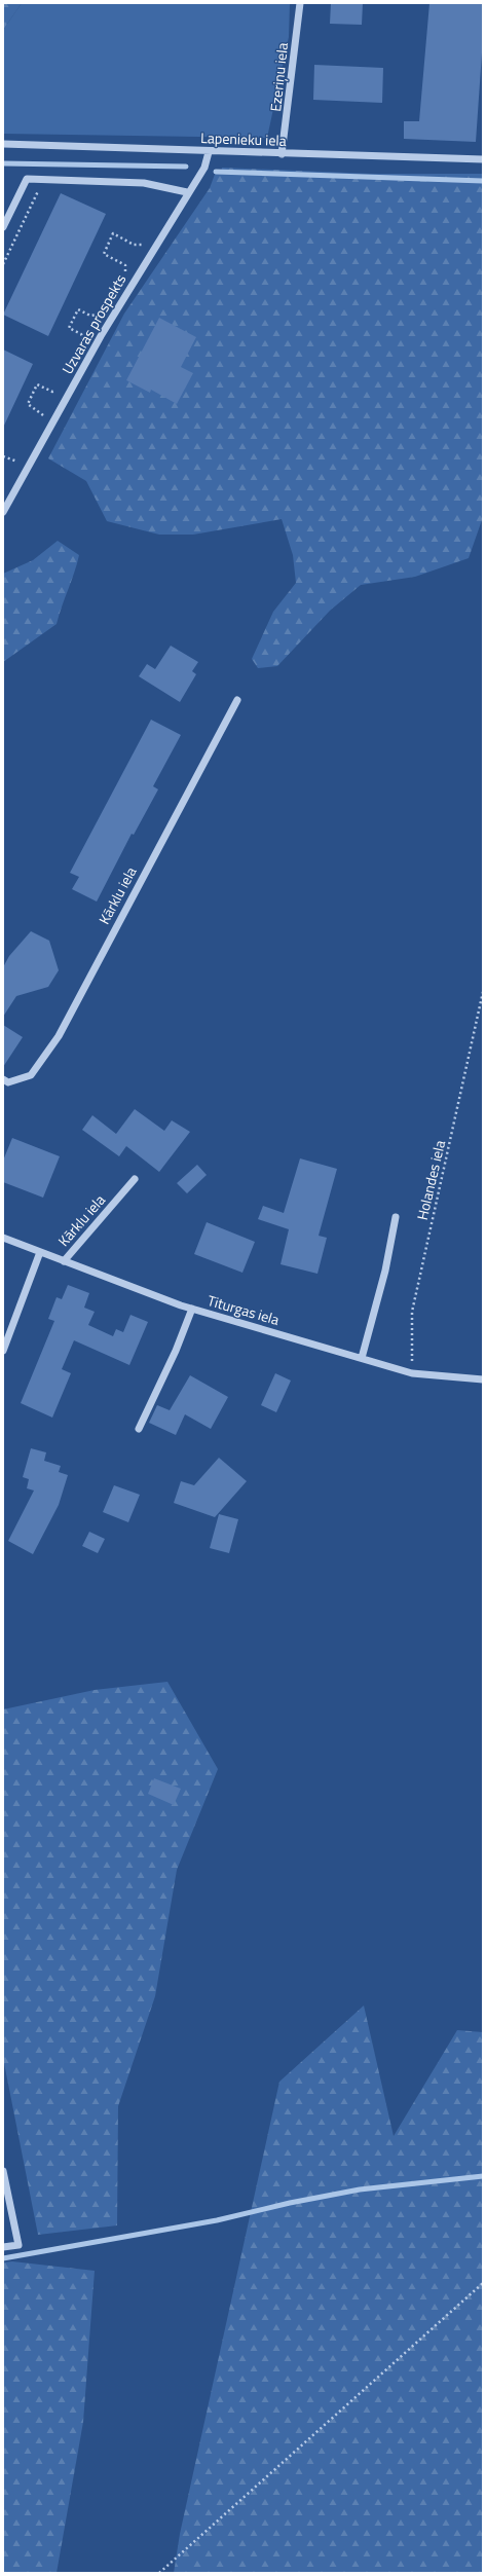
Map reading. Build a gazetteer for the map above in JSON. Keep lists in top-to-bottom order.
{
  "streets": {
    "street": [
      "Ezeriņu iela",
      "Lapenieku iela",
      "Uzvaras prospekts",
      "Kārklu iela",
      "Titurgas iela"
    ],
    "path": ["Holandes iela"]
  },
  "crossings": [
    ["Ezeriņu iela", "Lapenieku iela"],
    ["Lapenieku iela", "Uzvaras prospekts"],
    ["Kārklu iela", "Titurgas iela"],
    ["Holandes iela", "Titurgas iela"]
  ]
}
